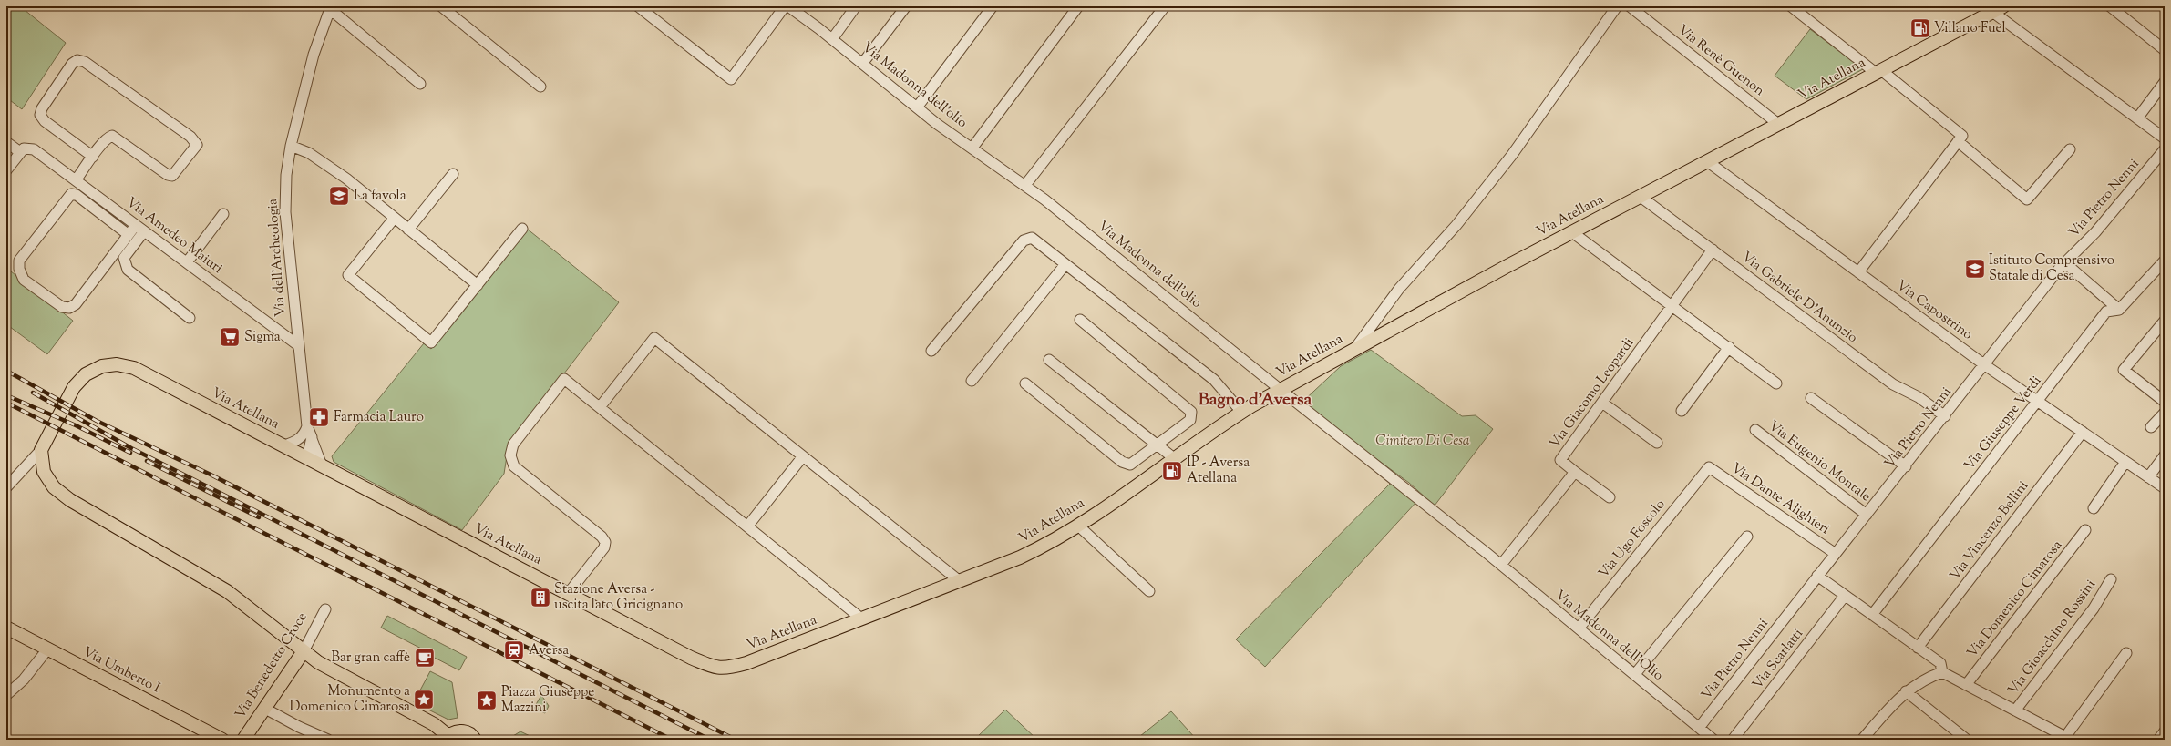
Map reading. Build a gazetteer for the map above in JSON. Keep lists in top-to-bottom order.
{
  "streets": {
    "main road": ["Via Atellana", "Via Benedetto Croce", "Via Umberto I"],
    "street": [
      "Via Renè Guenon",
      "Via Madonna dell'olio",
      "Via Pietro Nenni",
      "Via Amedeo Maiuri",
      "Via dell'Archeologia",
      "Via Gabriele D'Anunzio",
      "Via Capostrino",
      "Via Giacomo Leopardi",
      "Via Giuseppe Verdi",
      "Via Eugenio Montale",
      "Via Dante Alighieri",
      "Via Vincenzo Bellini",
      "Via Ugo Foscolo",
      "Via Domenico Cimarosa",
      "Via Madonna dell'Olio",
      "Via Gioacchino Rossini",
      "Via Scarlatti"
    ]
  },
  "crossings": [
    ["Via Renè Guenon", "Via Atellana"],
    ["Via Atellana", "Via Madonna dell'olio"],
    ["Via Atellana", "Via dell'Archeologia"],
    ["Via Atellana", "Via Gabriele D'Anunzio"],
    ["Via Atellana", "Via Capostrino"],
    ["Via Madonna dell'olio", "Via Madonna dell'Olio"],
    ["Via Pietro Nenni", "Via Gabriele D'Anunzio"],
    ["Via Pietro Nenni", "Via Capostrino"],
    ["Via Pietro Nenni", "Via Eugenio Montale"],
    ["Via Pietro Nenni", "Via Dante Alighieri"],
    ["Via Pietro Nenni", "Via Madonna dell'Olio"],
    ["Via Amedeo Maiuri", "Via dell'Archeologia"],
    ["Via Gabriele D'Anunzio", "Via Giacomo Leopardi"],
    ["Via Capostrino", "Via Giuseppe Verdi"],
    ["Via Capostrino", "Via Vincenzo Bellini"],
    ["Via Dante Alighieri", "Via Ugo Foscolo"],
    ["Via Ugo Foscolo", "Via Madonna dell'Olio"]
  ],
  "districts": ["Bagno d'Aversa"],
  "parks": ["Cimitero Di Cesa"],
  "places": {
    "fuel station": ["Villano Fuel", "IP - Aversa Atellana"],
    "school or university": ["La favola", "Istituto Comprensivo Statale di Cesa"],
    "supermarket": ["Sigma"],
    "pharmacy": ["Farmacia Lauro"],
    "building": ["Stazione Aversa - uscita lato Gricignano"],
    "station": ["Aversa"],
    "cafe": ["Bar gran caffè"],
    "place": ["Monumento a Domenico Cimarosa", "Piazza Giuseppe Mazzini"]
  }
}
